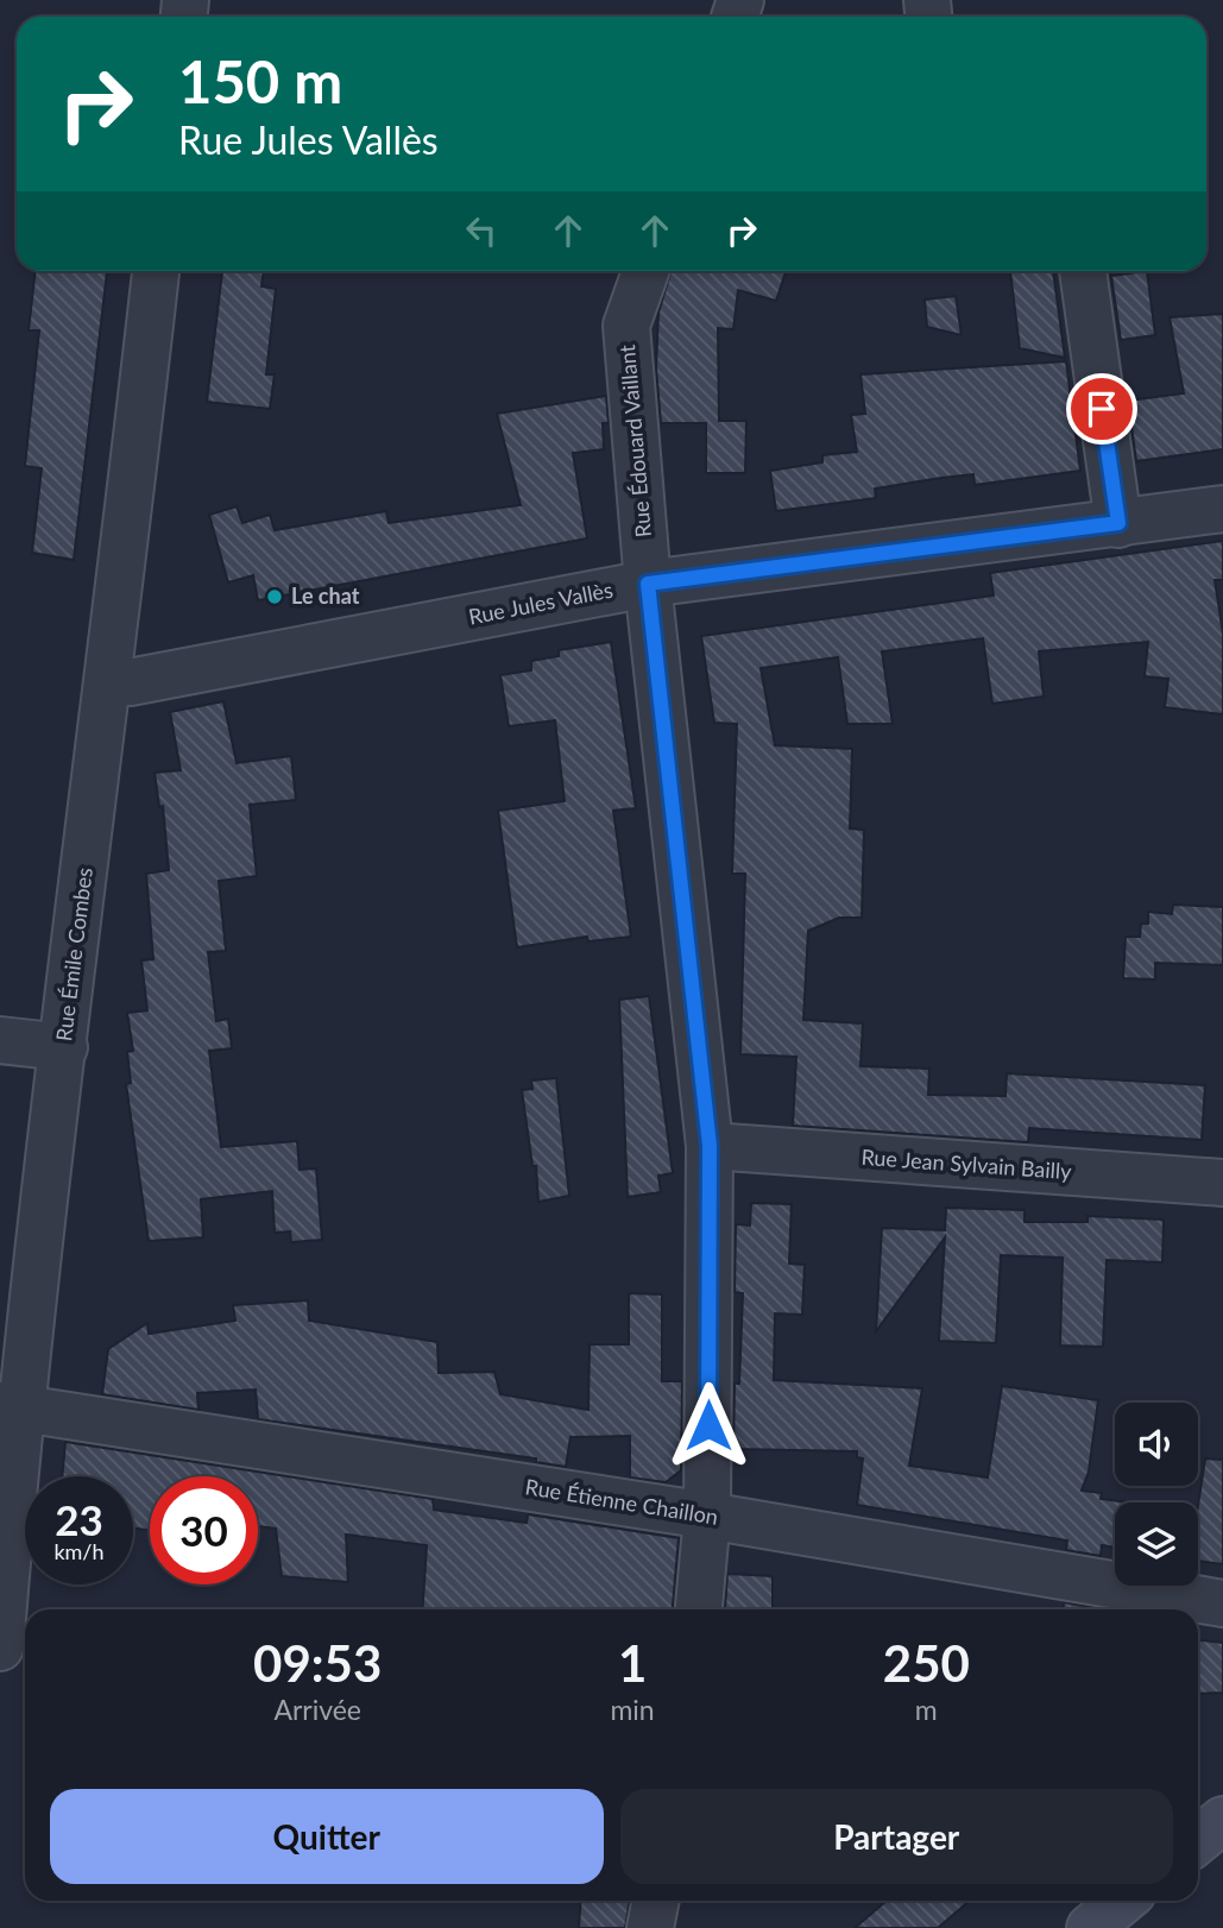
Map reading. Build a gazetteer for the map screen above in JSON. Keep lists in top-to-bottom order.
{
  "streets": {
    "street": [
      "Rue Édouard Vaillant",
      "Rue Jules Vallès",
      "Rue Émile Combes",
      "Rue Jean Sylvain Bailly",
      "Rue Étienne Chaillon"
    ]
  },
  "crossings": [
    ["Rue Édouard Vaillant", "Rue Jules Vallès"],
    ["Rue Édouard Vaillant", "Rue Jean Sylvain Bailly"],
    ["Rue Édouard Vaillant", "Rue Étienne Chaillon"],
    ["Rue Jules Vallès", "Rue Émile Combes"],
    ["Rue Émile Combes", "Rue Étienne Chaillon"]
  ],
  "places": ["Le chat"],
  "page": {
    "turn": ["150 m", "Rue Jules Vallès"],
    "speed": "23 km/h",
    "limit": "30",
    "eta": [
      "09:53",
      "Arrivée",
      "1",
      "min",
      "250",
      "m"
    ],
    "buttons": ["Quitter", "Partager"]
  }
}
